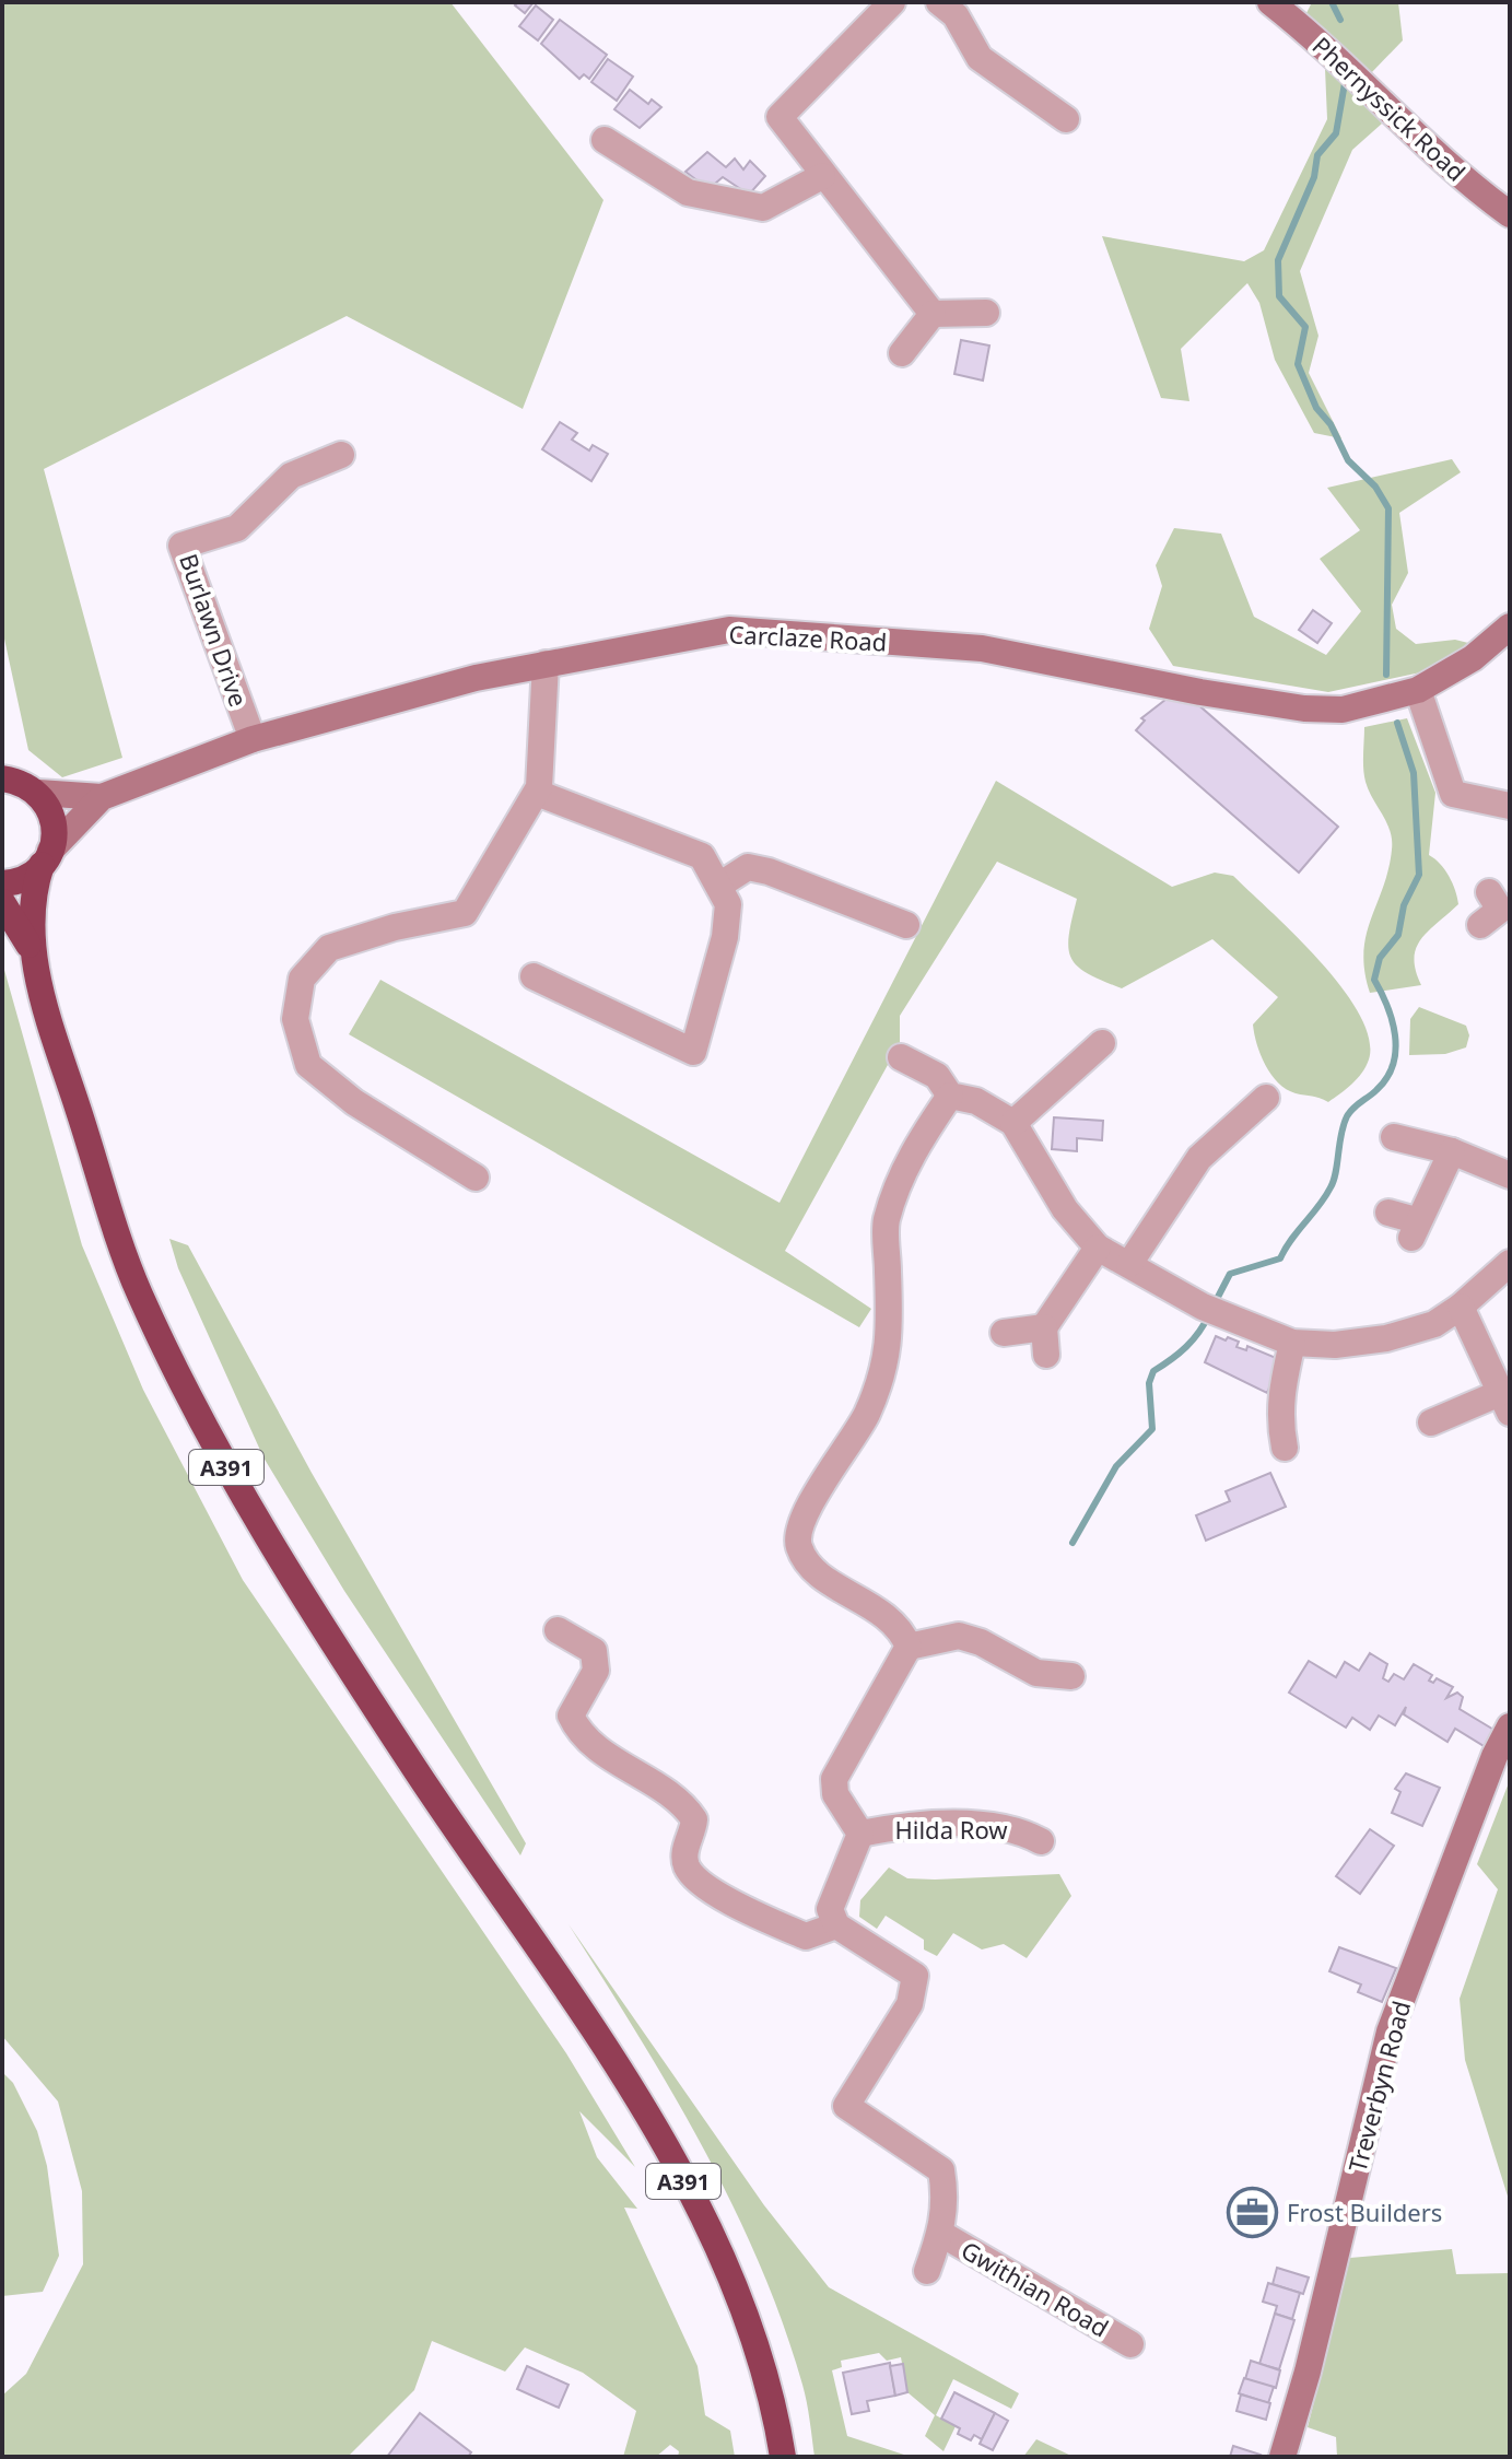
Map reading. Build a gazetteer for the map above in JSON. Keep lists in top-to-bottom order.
{
  "streets": {
    "highway": ["A391"],
    "street": [
      "Phernyssick Road",
      "Burlawn Drive",
      "Carclaze Road",
      "Hilda Row",
      "Treverbyn Road",
      "Gwithian Road"
    ]
  },
  "crossings": [
    ["Burlawn Drive", "Carclaze Road"],
    ["Carclaze Road", "A391"]
  ],
  "places": {
    "office": ["Frost Builders"]
  }
}
